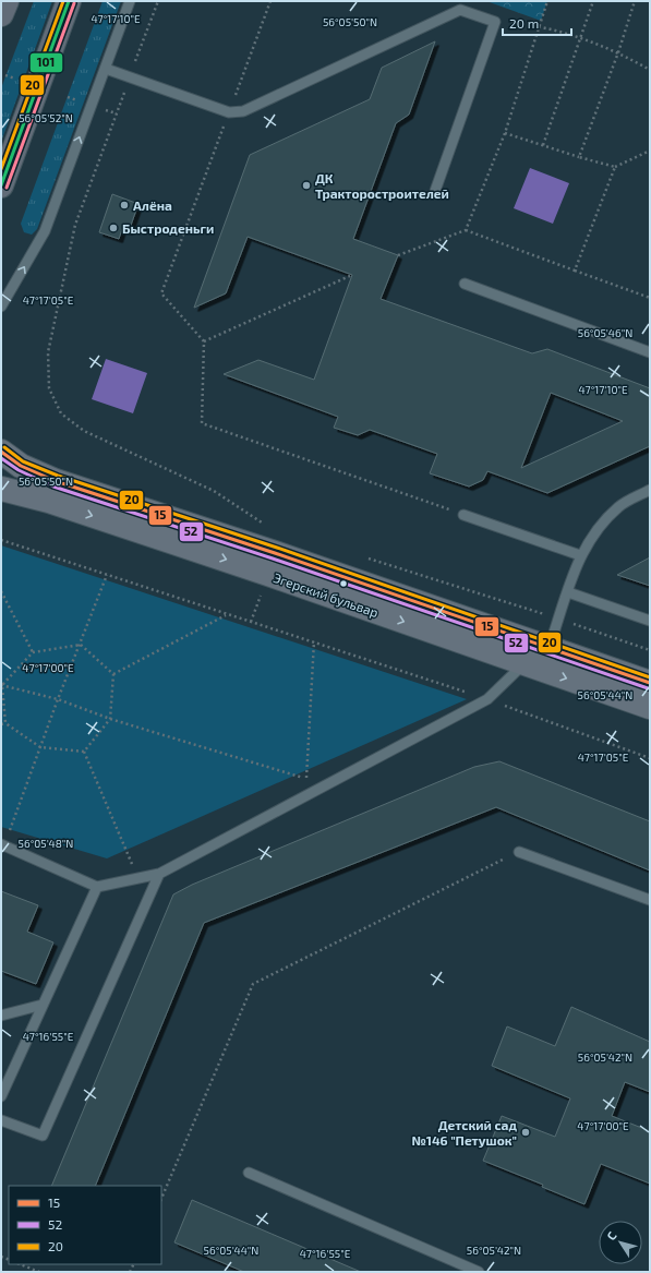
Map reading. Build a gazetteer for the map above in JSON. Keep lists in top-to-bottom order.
{
  "streets": {
    "main road": ["Эгерский бульвар"]
  },
  "places": [
    "ДК Тракторостроителей",
    "Алёна",
    "Быстроденьги",
    "Детский сад №146 \"Петушок\""
  ],
  "lines": [
    "transit line 20",
    "transit line 101",
    "transit line 15",
    "transit line 52"
  ],
  "legend": ["15", "52", "20"],
  "scale_bar": "20 m",
  "north": "top left",
  "coordinates": [
    "47°17'10\"E",
    "56°05'50\"N",
    "56°05'52\"N",
    "47°17'05\"E",
    "56°05'46\"N",
    "47°17'00\"E",
    "56°05'44\"N",
    "56°05'48\"N",
    "47°16'55\"E",
    "56°05'42\"N"
  ]
}
